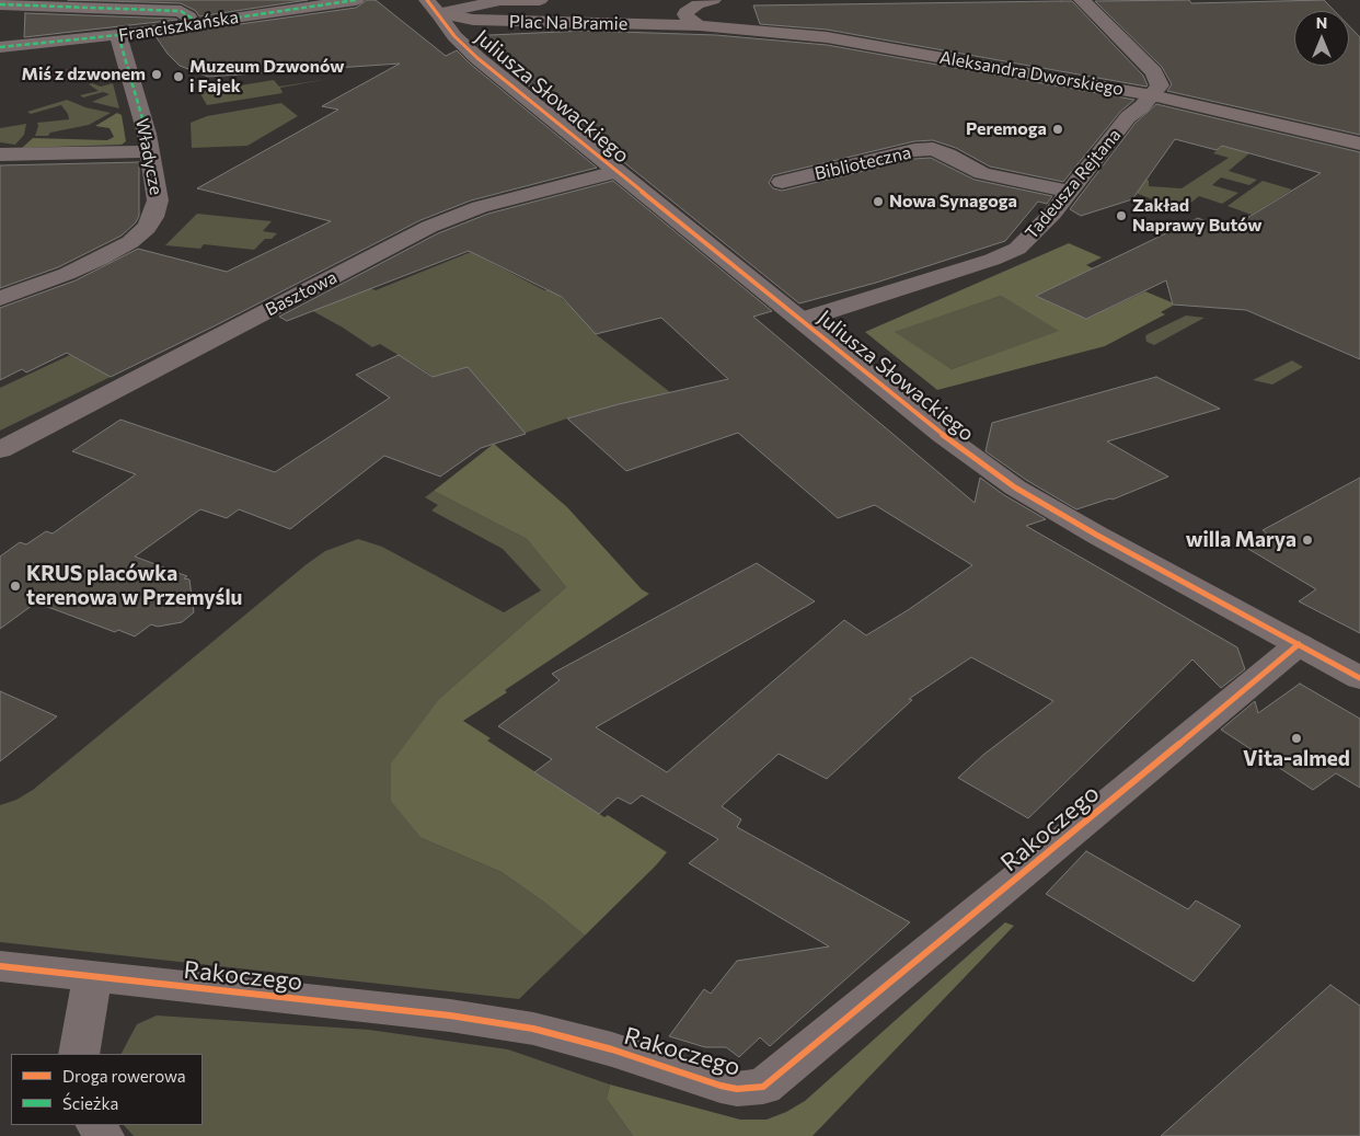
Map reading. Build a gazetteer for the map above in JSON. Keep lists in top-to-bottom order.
{
  "streets": {
    "main road": ["Plac Na Bramie", "Aleksandra Dworskiego"],
    "street": [
      "Franciszkańska",
      "Juliusza Słowackiego",
      "Władycze",
      "Biblioteczna",
      "Tadeusza Rejtana",
      "Basztowa",
      "Rakoczego"
    ]
  },
  "crossings": [
    ["Plac Na Bramie", "Aleksandra Dworskiego"],
    ["Plac Na Bramie", "Juliusza Słowackiego"],
    ["Franciszkańska", "Władycze"],
    ["Aleksandra Dworskiego", "Tadeusza Rejtana"],
    ["Juliusza Słowackiego", "Tadeusza Rejtana"],
    ["Juliusza Słowackiego", "Basztowa"],
    ["Juliusza Słowackiego", "Rakoczego"],
    ["Biblioteczna", "Tadeusza Rejtana"]
  ],
  "places": [
    "Miś z dzwonem",
    "Muzeum Dzwonów i Fajek",
    "Peremoga",
    "Nowa Synagoga",
    "Zakład Naprawy Butów",
    "willa Marya",
    "KRUS placówka terenowa w Przemyślu",
    "Vita-almed"
  ],
  "legend": ["Droga rowerowa", "Ścieżka"],
  "north": "top"
}
